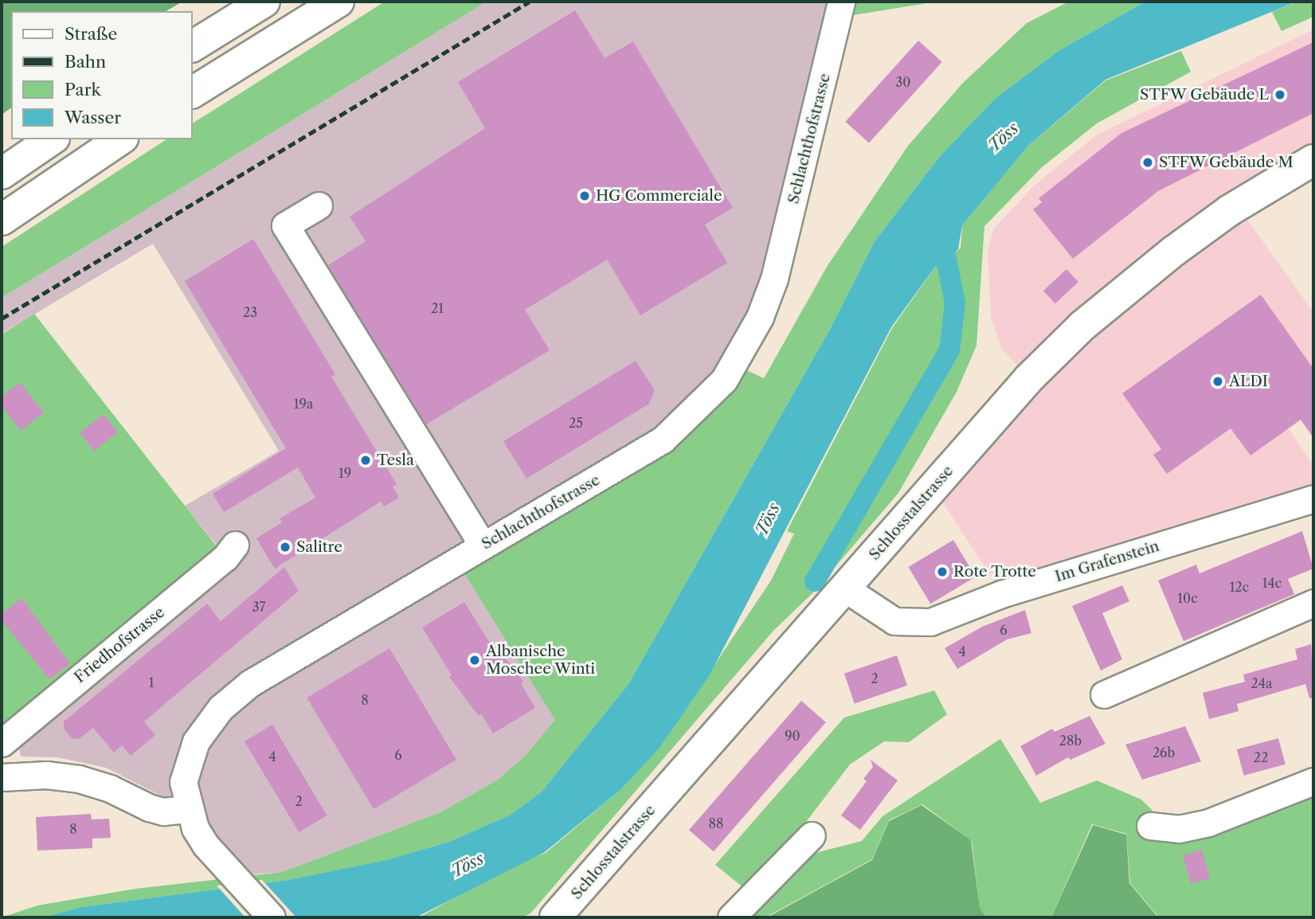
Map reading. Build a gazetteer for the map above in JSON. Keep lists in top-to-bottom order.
{
  "streets": {
    "main road": ["Schlosstalstrasse"],
    "street": ["Schlachthofstrasse", "Im Grafenstein", "Friedhofstrasse"]
  },
  "crossings": [
    ["Schlosstalstrasse", "Im Grafenstein"]
  ],
  "water": ["Töss"],
  "places": [
    "STFW Gebäude L",
    "STFW Gebäude M",
    "HG Commerciale",
    "ALDI",
    "Tesla",
    "Salitre",
    "Rote Trotte",
    "Albanische Moschee Winti"
  ],
  "house_numbers": [
    "30",
    "21",
    "23",
    "19a",
    "25",
    "19",
    "14c",
    "12c",
    "10c",
    "37",
    "6",
    "4",
    "2",
    "1",
    "24a",
    "8",
    "90",
    "28b",
    "26b",
    "6",
    "4",
    "22",
    "2",
    "88",
    "8"
  ],
  "legend": [
    "Straße",
    "Bahn",
    "Park",
    "Wasser"
  ]
}
